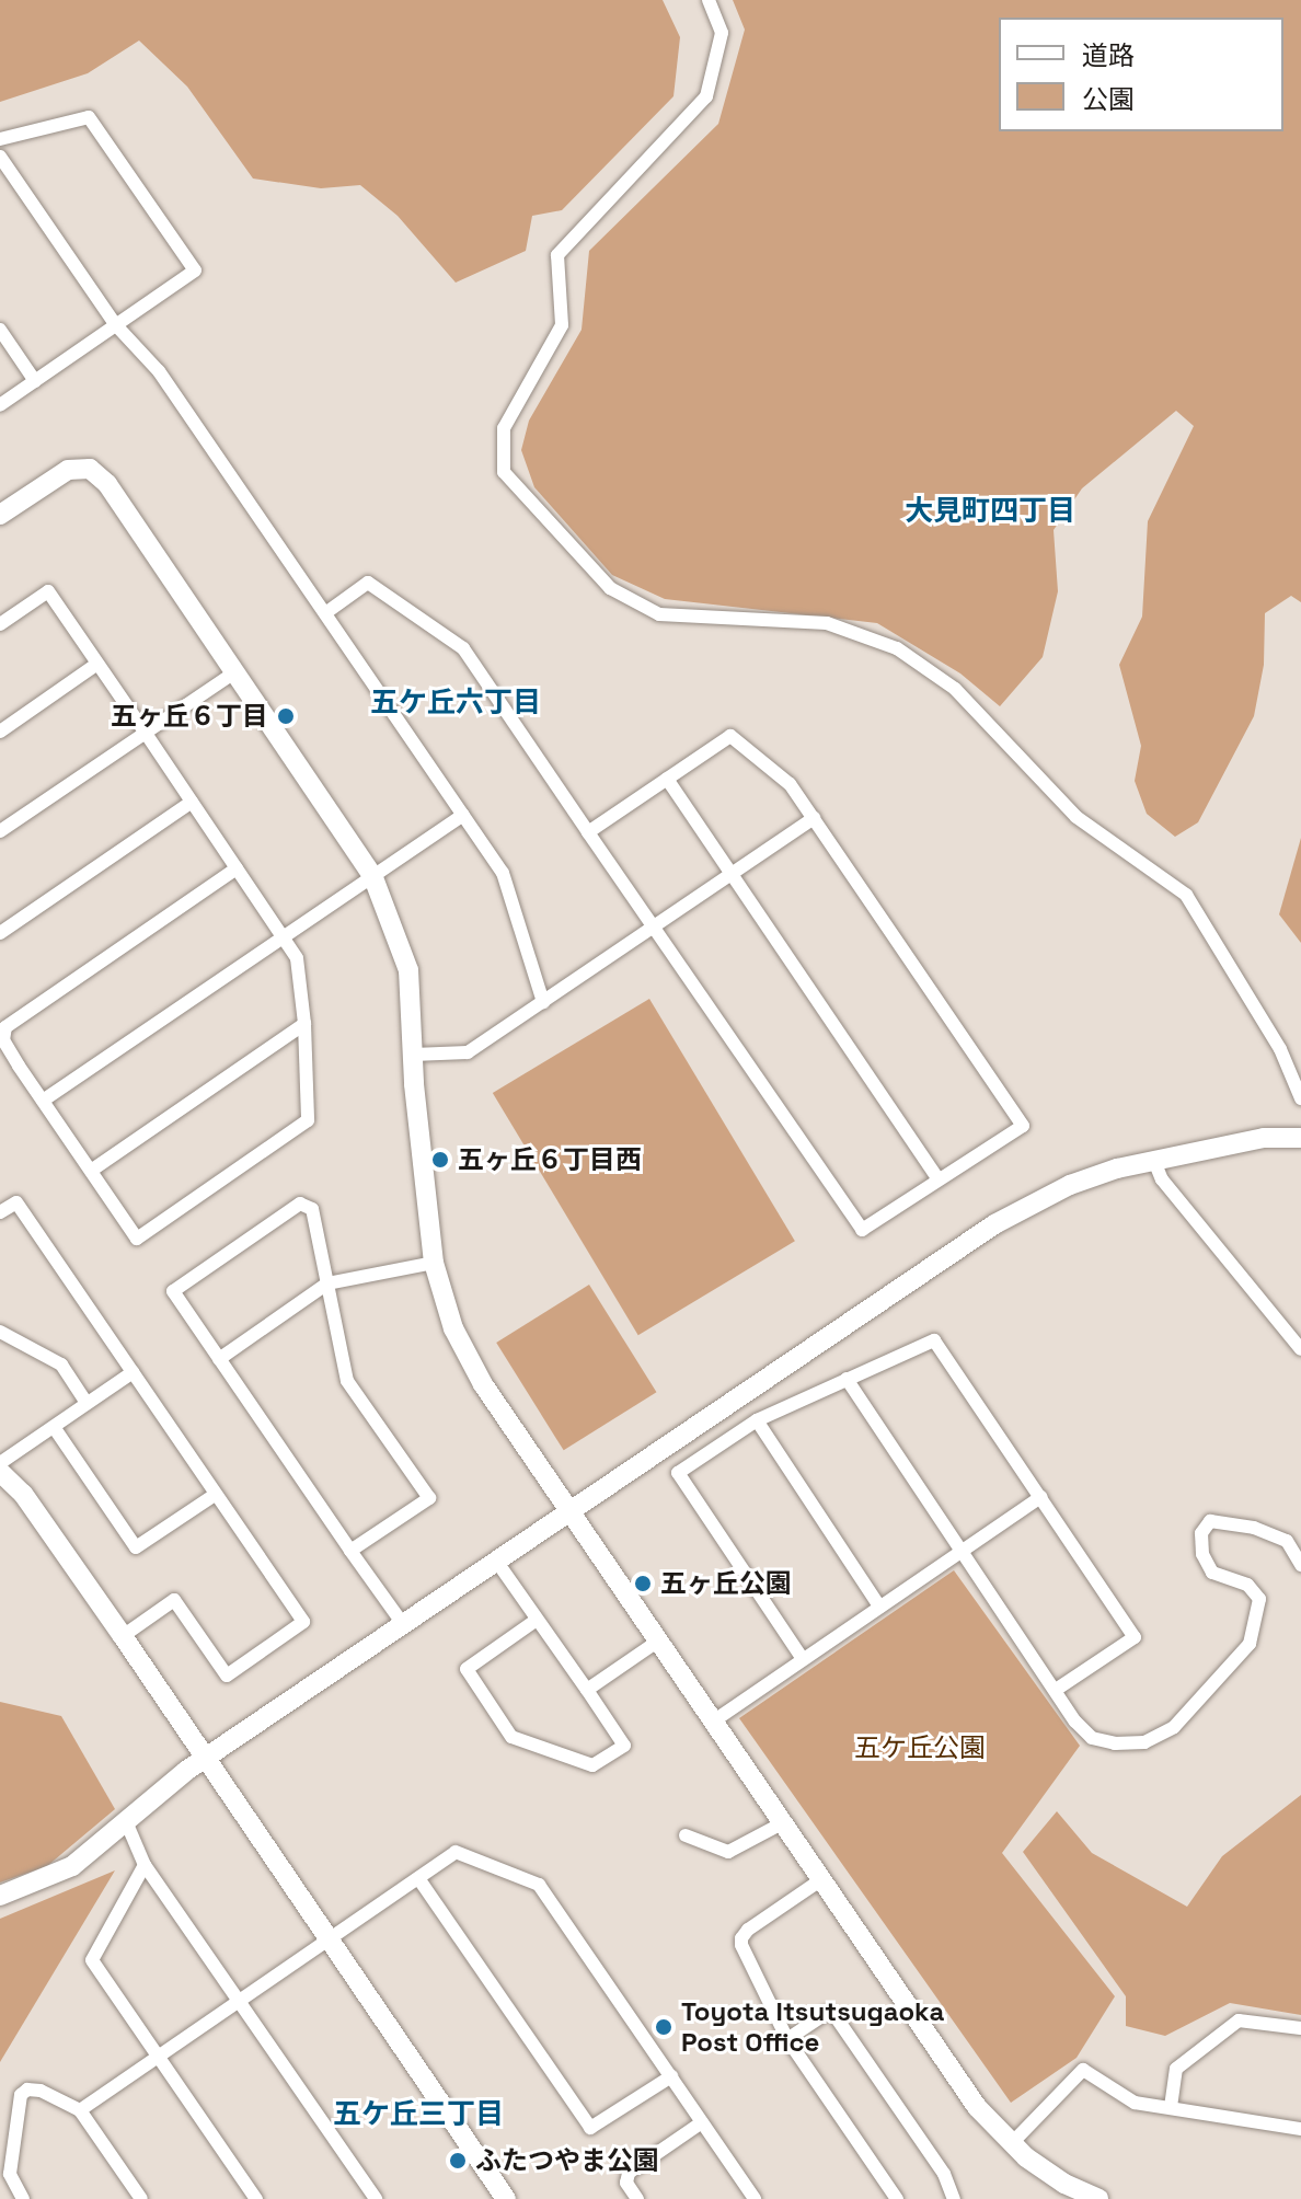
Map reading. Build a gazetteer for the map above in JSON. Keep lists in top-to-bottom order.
{
  "districts": ["大見町四丁目", "五ケ丘六丁目", "五ケ丘三丁目"],
  "parks": ["五ケ丘公園"],
  "places": [
    "五ヶ丘６丁目",
    "五ヶ丘６丁目西",
    "五ヶ丘公園",
    "Toyota Itsutsugaoka Post Office",
    "ふたつやま公園"
  ],
  "legend": ["道路", "公園"]
}
